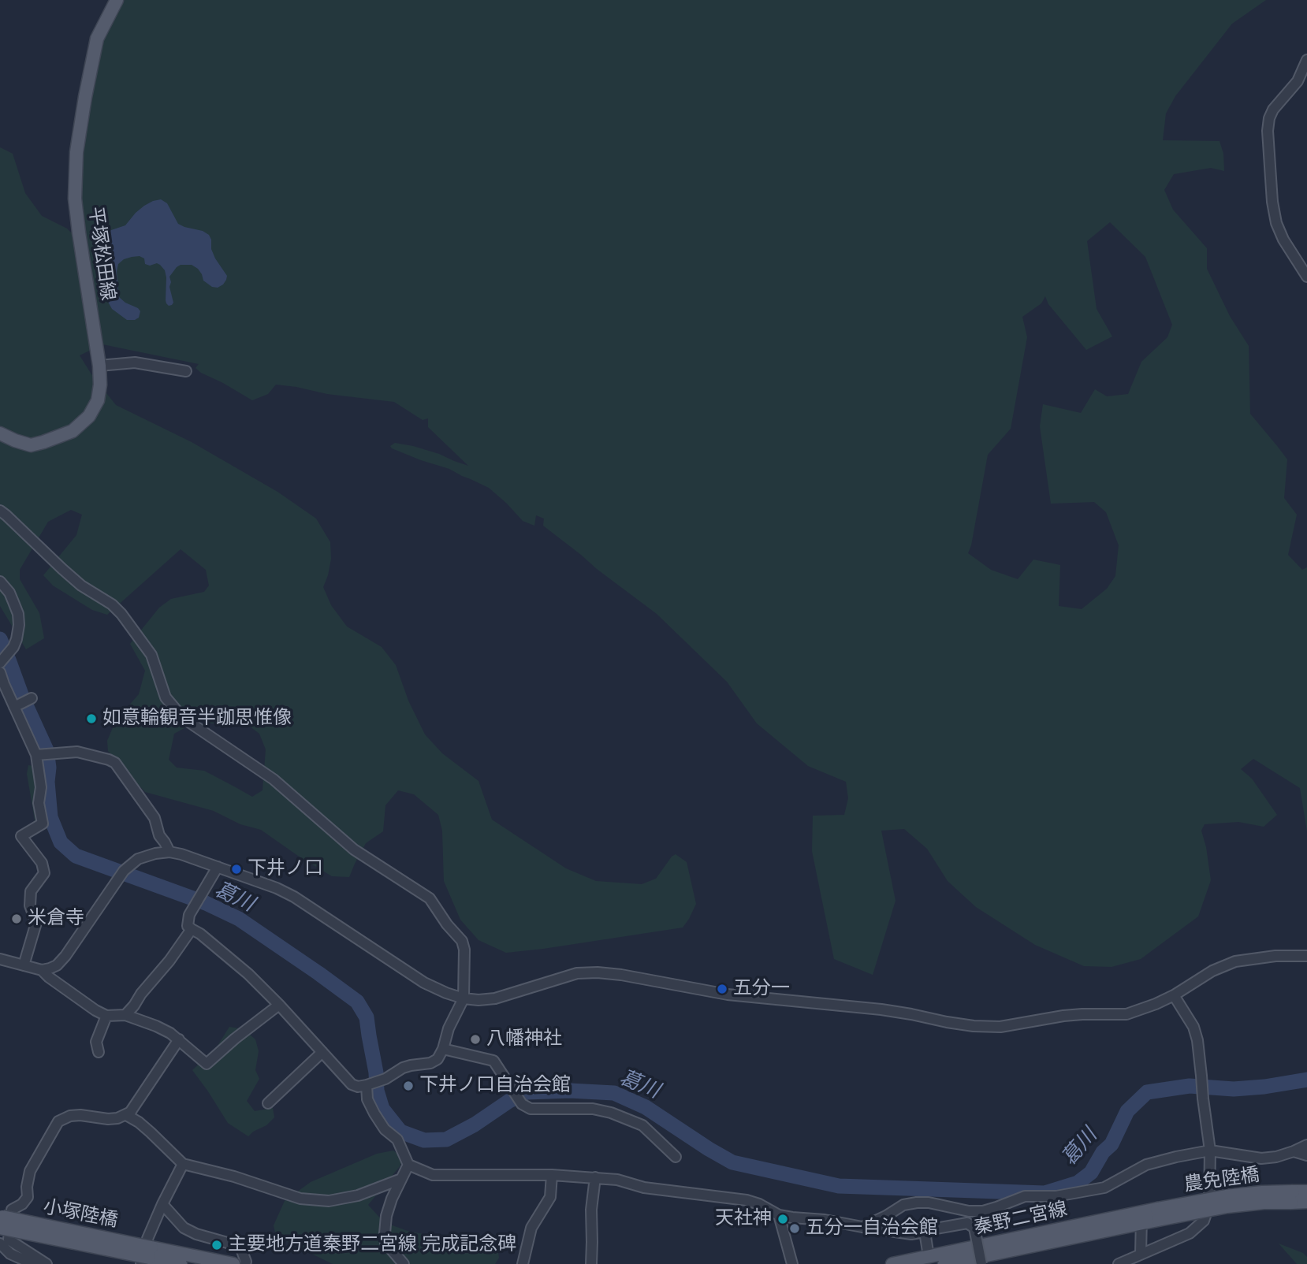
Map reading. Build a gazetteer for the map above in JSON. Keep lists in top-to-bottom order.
{
  "streets": {
    "main road": [
      "平塚松田線",
      "農免陸橋",
      "小塚陸橋",
      "秦野二宮線"
    ]
  },
  "crossings": [
    ["農免陸橋", "秦野二宮線"]
  ],
  "water": ["葛川"],
  "places": [
    "如意輪観音半跏思惟像",
    "下井ノ口",
    "米倉寺",
    "五分一",
    "八幡神社",
    "下井ノ口自治会館",
    "天社神",
    "五分一自治会館",
    "主要地方道秦野二宮線 完成記念碑"
  ]
}
